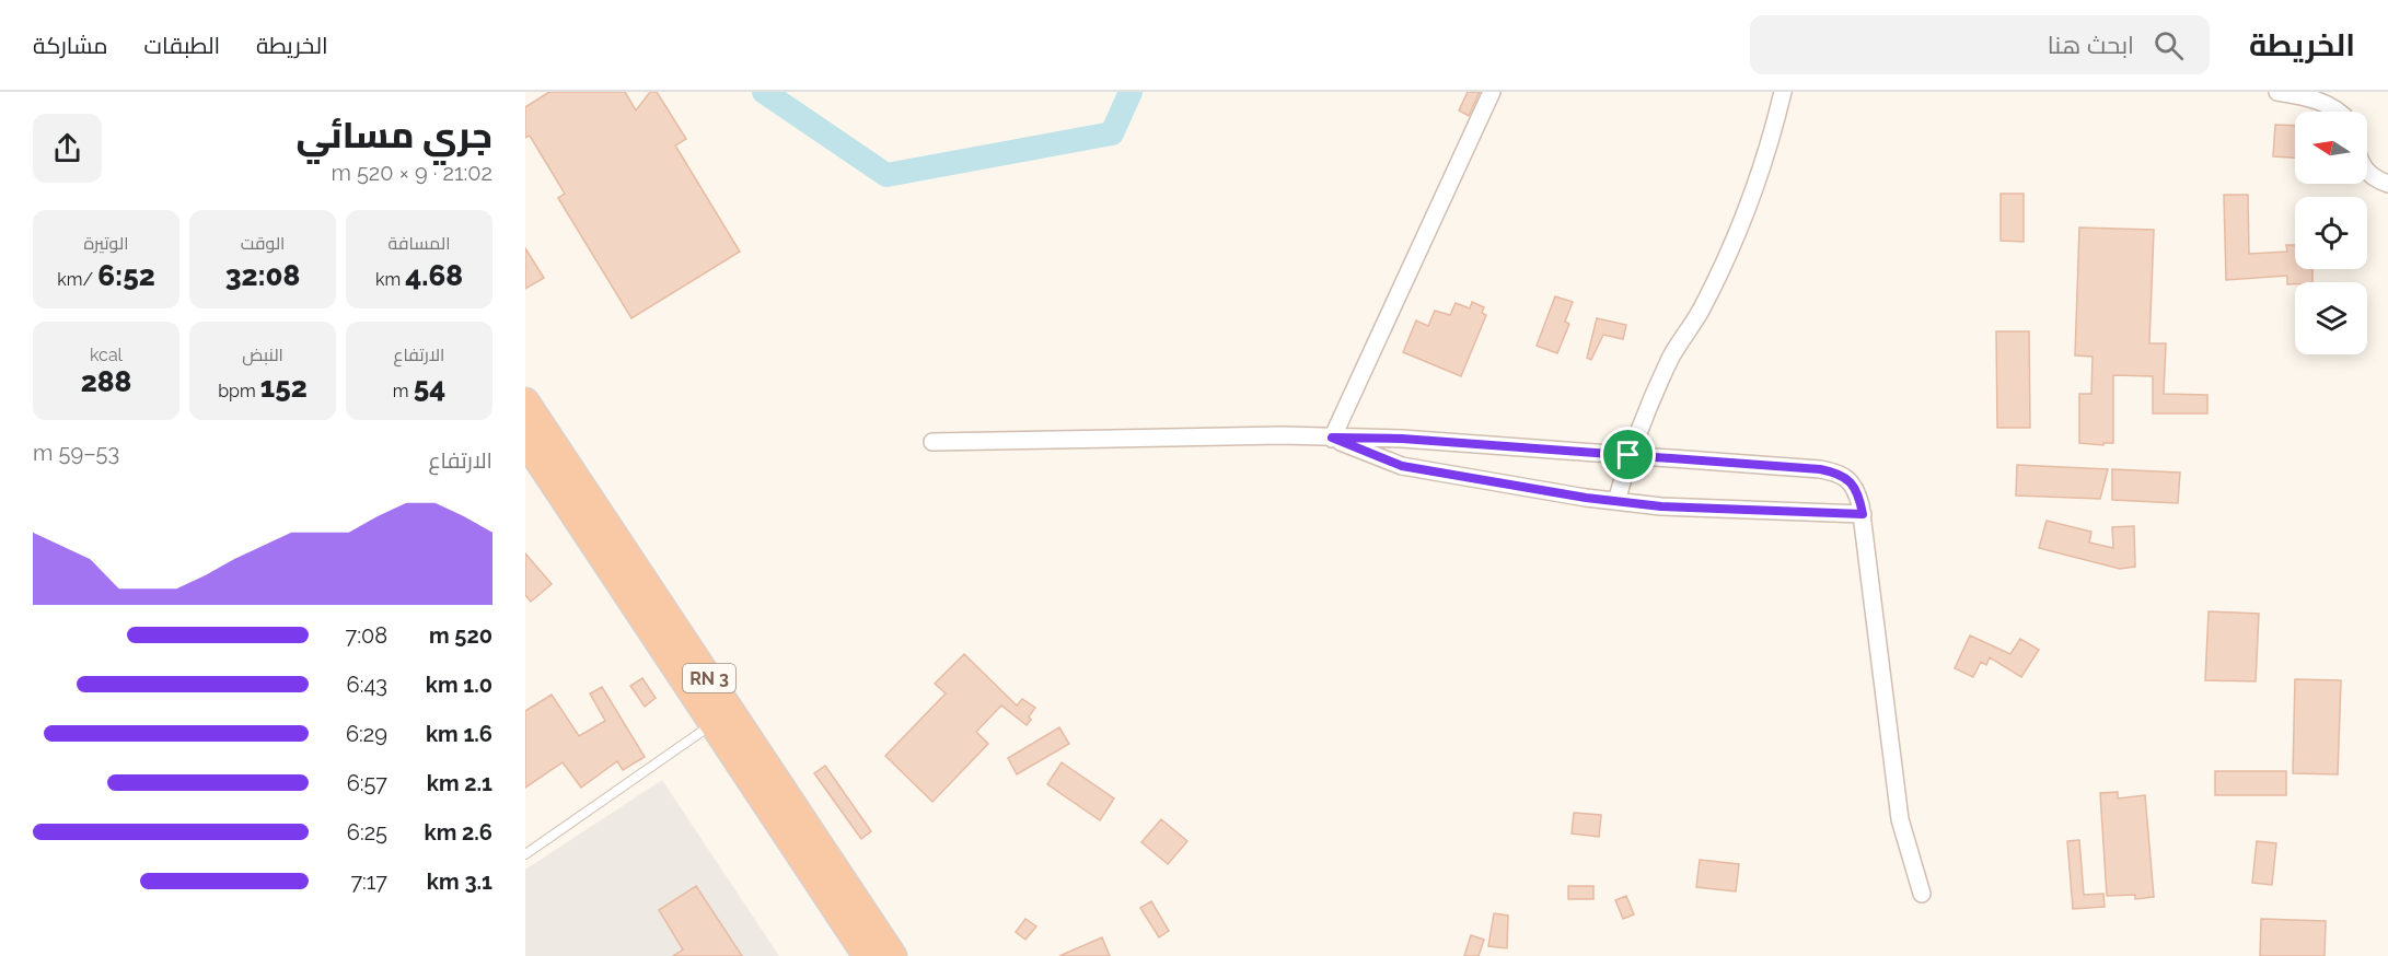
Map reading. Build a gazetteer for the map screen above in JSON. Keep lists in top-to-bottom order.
{
  "streets": {
    "highway": ["RN 3"]
  },
  "north": "left",
  "page": {
    "header": "الخريطة",
    "search": "ابحث هنا",
    "nav": ["الخريطة", "الطبقات", "مشاركة"],
    "heading": ["جري مسائي", "21:02 · 9 × 520 m"],
    "stats": [
      ["المسافة", "4.68 km"],
      ["الوقت", "32:08"],
      ["الوتيرة", "6:52 /km"],
      ["الارتفاع", "54 m"],
      ["النبض", "152 bpm"],
      ["kcal", "288"]
    ],
    "chart": ["الارتفاع", "53–59 m"],
    "list": [
      {
        "name": "520 m",
        "note": "7:08"
      },
      {
        "name": "1.0 km",
        "note": "6:43"
      },
      {
        "name": "1.6 km",
        "note": "6:29"
      },
      {
        "name": "2.1 km",
        "note": "6:57"
      },
      {
        "name": "2.6 km",
        "note": "6:25"
      },
      {
        "name": "3.1 km",
        "note": "7:17"
      }
    ]
  }
}
